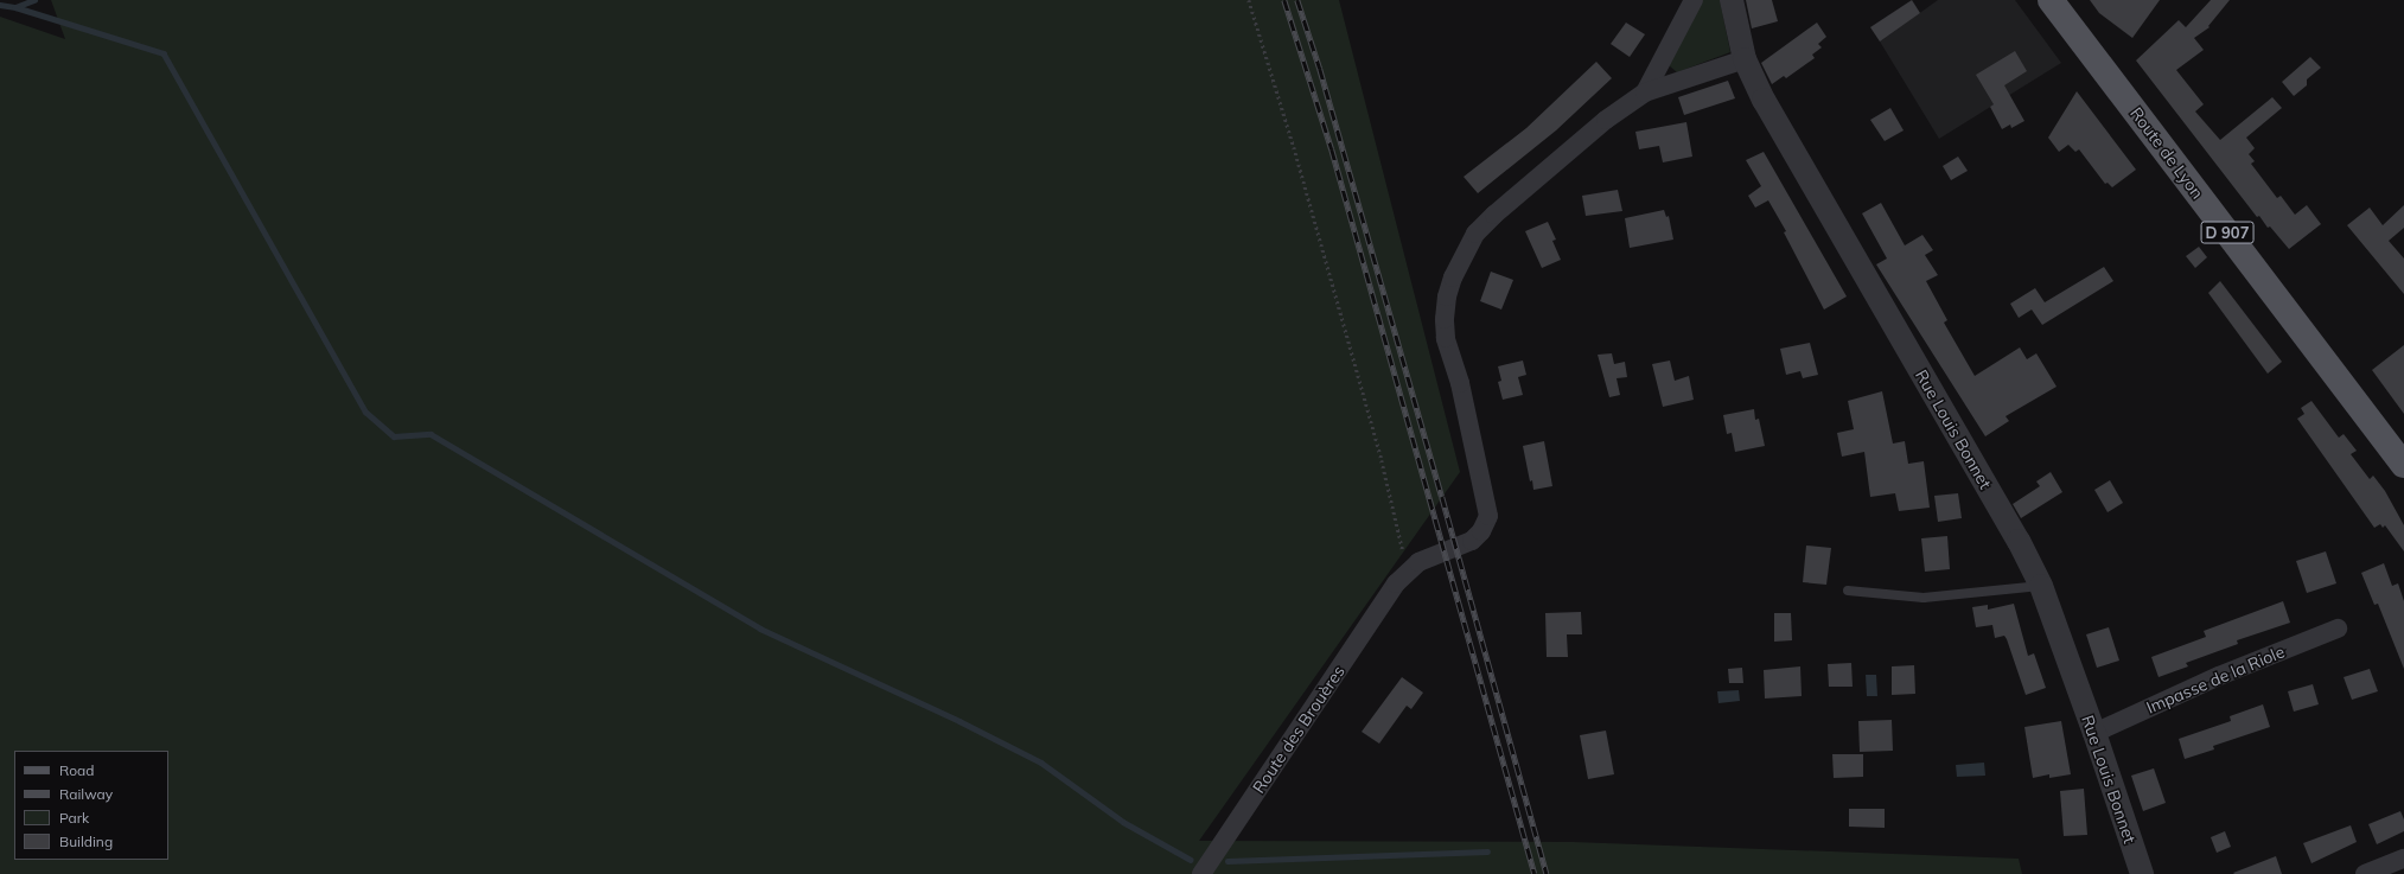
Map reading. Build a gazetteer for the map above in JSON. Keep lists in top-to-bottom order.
{
  "streets": {
    "main road": ["Route de Lyon", "D 907"],
    "street": ["Rue Louis Bonnet", "Impasse de la Riole", "Route des Brouères"]
  },
  "crossings": [
    ["Rue Louis Bonnet", "Impasse de la Riole"]
  ],
  "legend": [
    "Road",
    "Railway",
    "Park",
    "Building"
  ]
}
